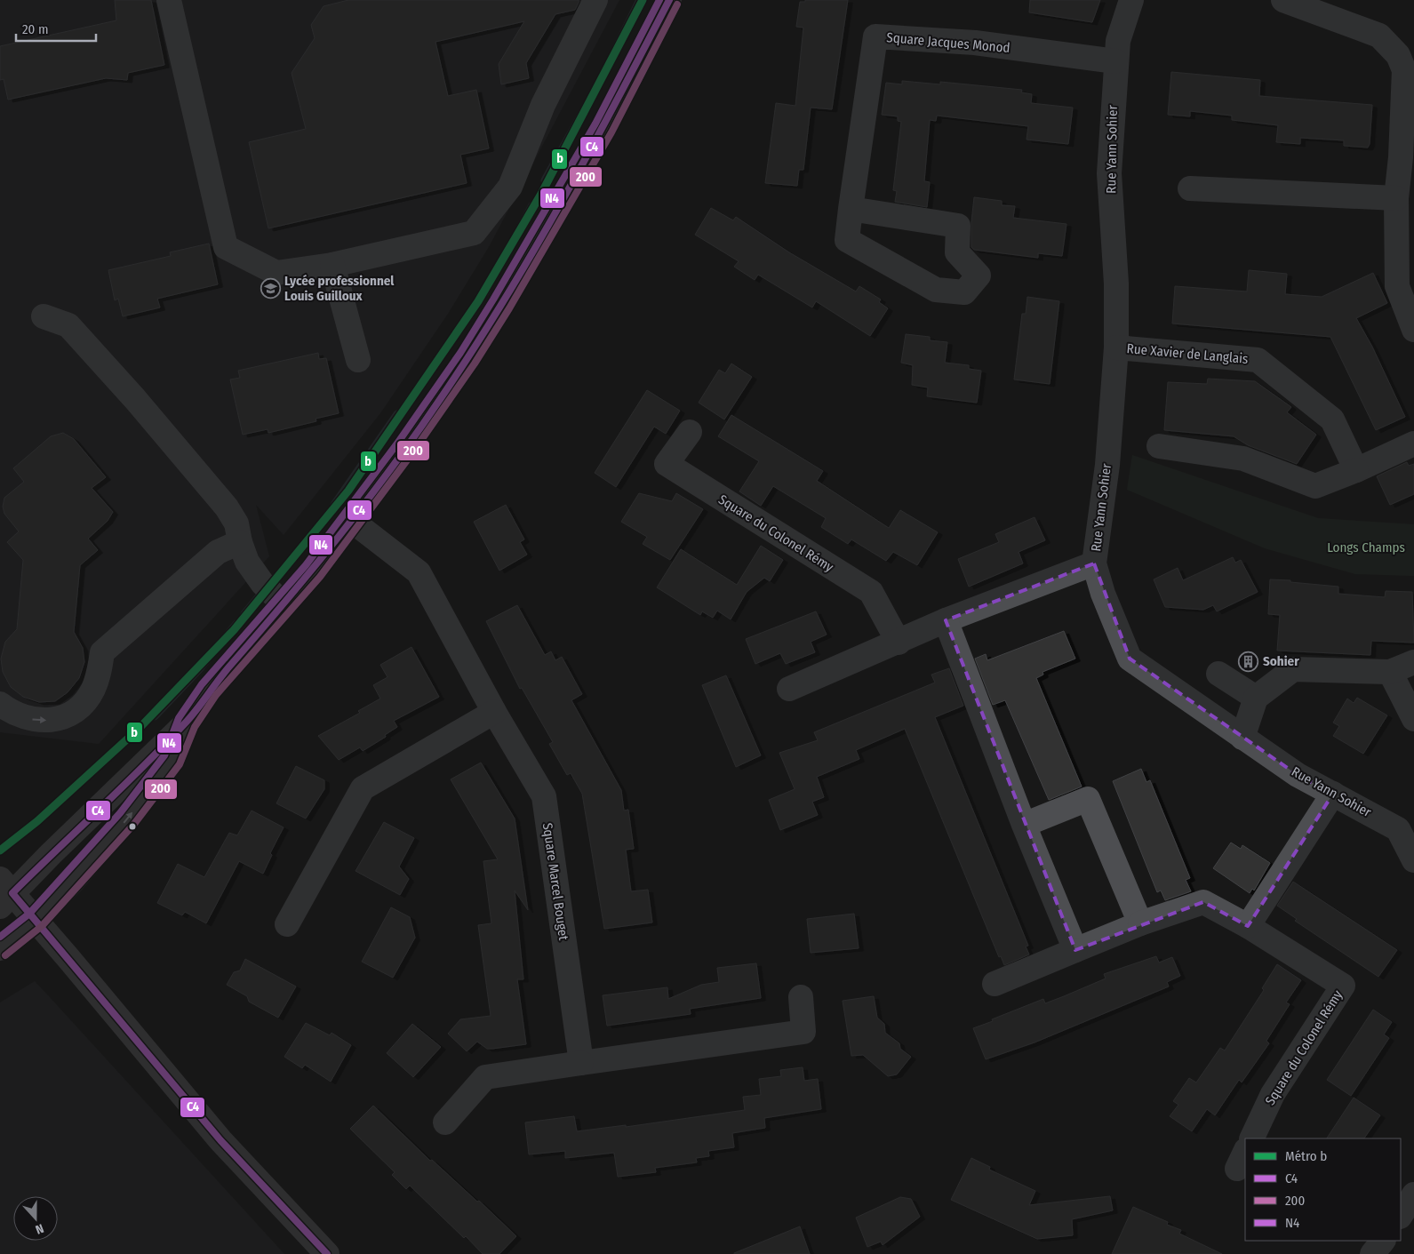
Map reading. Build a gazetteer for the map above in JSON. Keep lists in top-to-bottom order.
{
  "streets": {
    "street": [
      "Square Jacques Monod",
      "Rue Yann Sohier",
      "Rue Xavier de Langlais",
      "Square du Colonel Rémy",
      "Square Marcel Bouget"
    ]
  },
  "crossings": [
    ["Square Jacques Monod", "Rue Yann Sohier"],
    ["Rue Yann Sohier", "Rue Xavier de Langlais"]
  ],
  "parks": ["Longs Champs"],
  "places": {
    "school or university": ["Lycée professionnel Louis Guilloux"],
    "building": ["Sohier"]
  },
  "lines": [
    "metro line b",
    "transit line C4",
    "transit line N4",
    "transit line 200"
  ],
  "legend": [
    "Métro b",
    "C4",
    "200",
    "N4"
  ],
  "scale_bar": "20 m",
  "north": "bottom"
}
